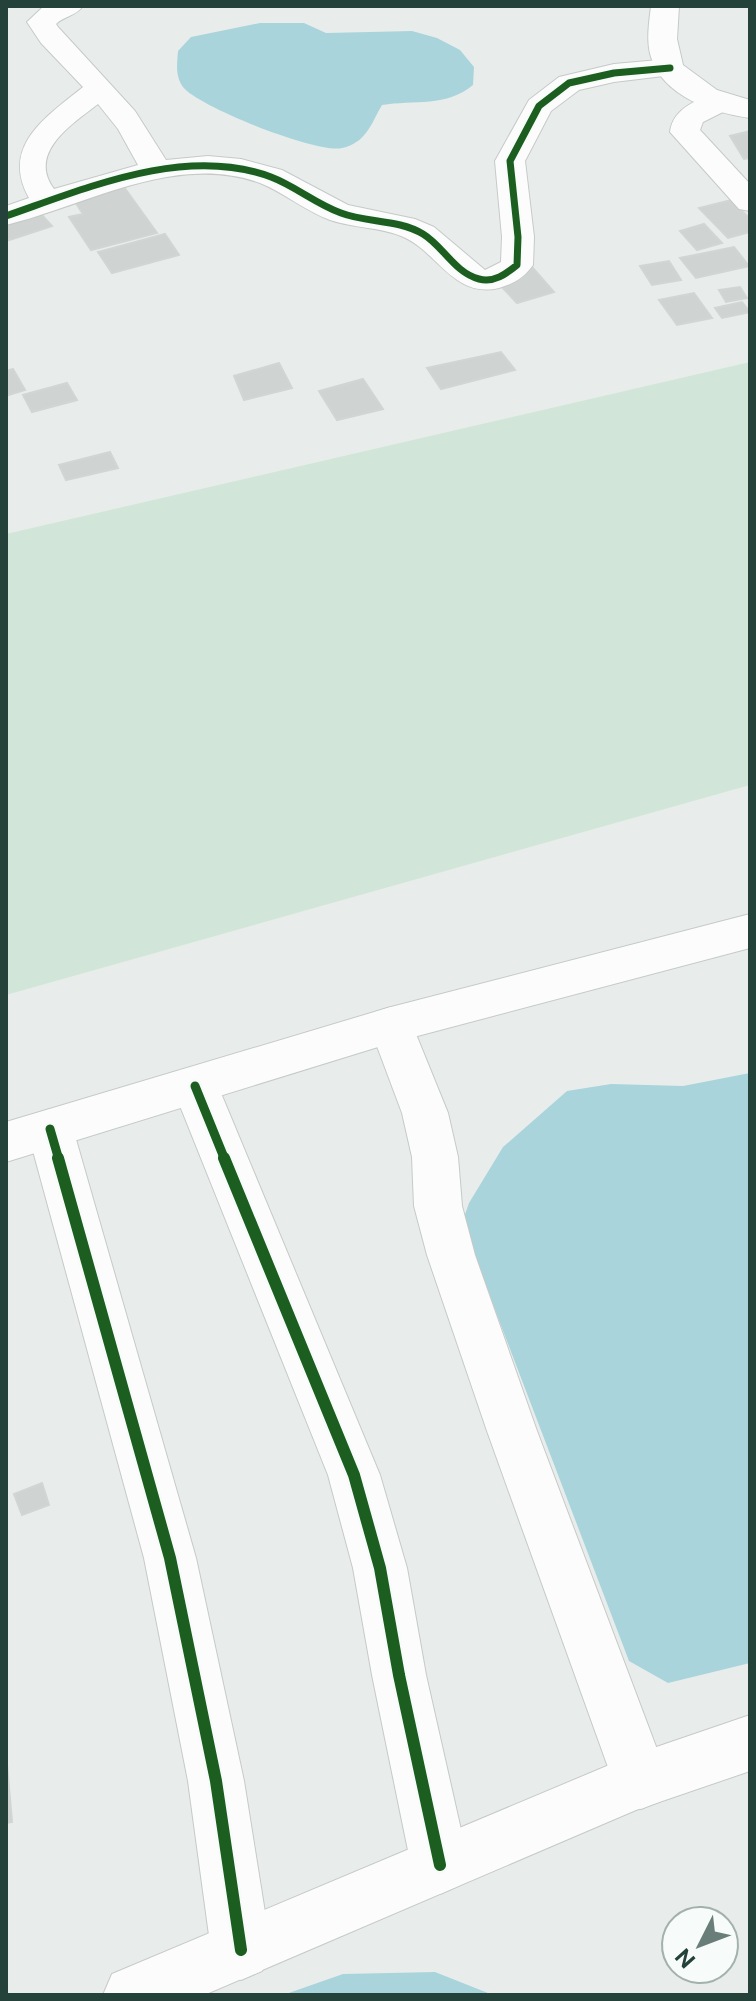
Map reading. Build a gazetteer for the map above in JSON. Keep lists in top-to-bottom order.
{
  "north": "bottom left"
}
